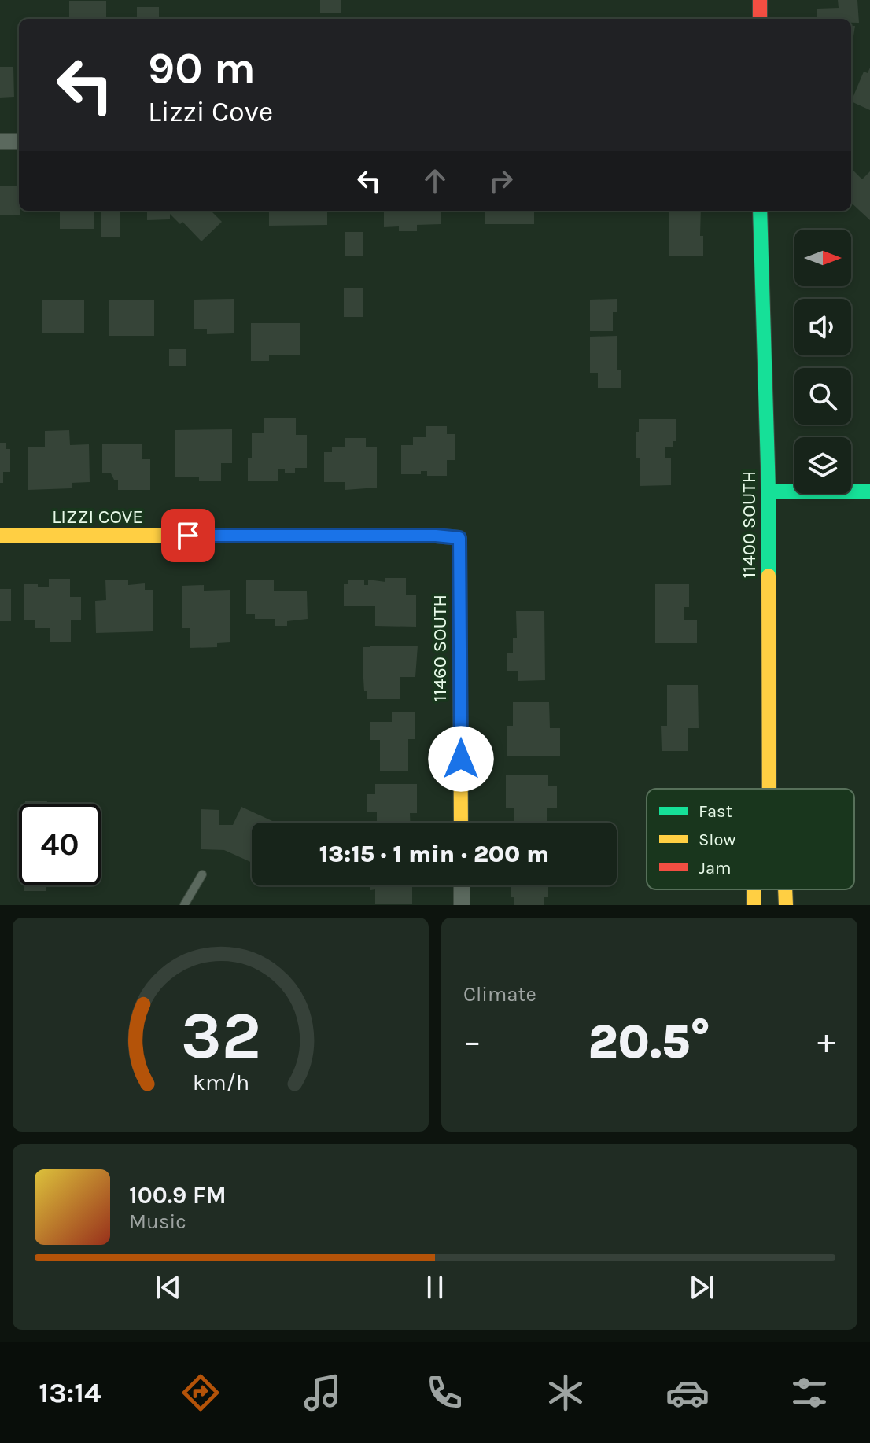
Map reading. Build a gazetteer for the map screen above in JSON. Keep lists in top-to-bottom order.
{
  "streets": {
    "street": ["LIZZI COVE", "11400 SOUTH", "11460 SOUTH"]
  },
  "crossings": [
    ["LIZZI COVE", "11460 SOUTH"]
  ],
  "legend": ["Fast", "Slow", "Jam"],
  "north": "right",
  "page": {
    "turn": ["90 m", "Lizzi Cove"],
    "limit": "40",
    "trip": "13:15 · 1 min · 200 m",
    "tile": "Climate",
    "heat": ["−", "20.5°", "+"],
    "song": ["100.9 FM", "Music"],
    "tabs": "13:14",
    "gauge": ["32", "km/h"]
  }
}
